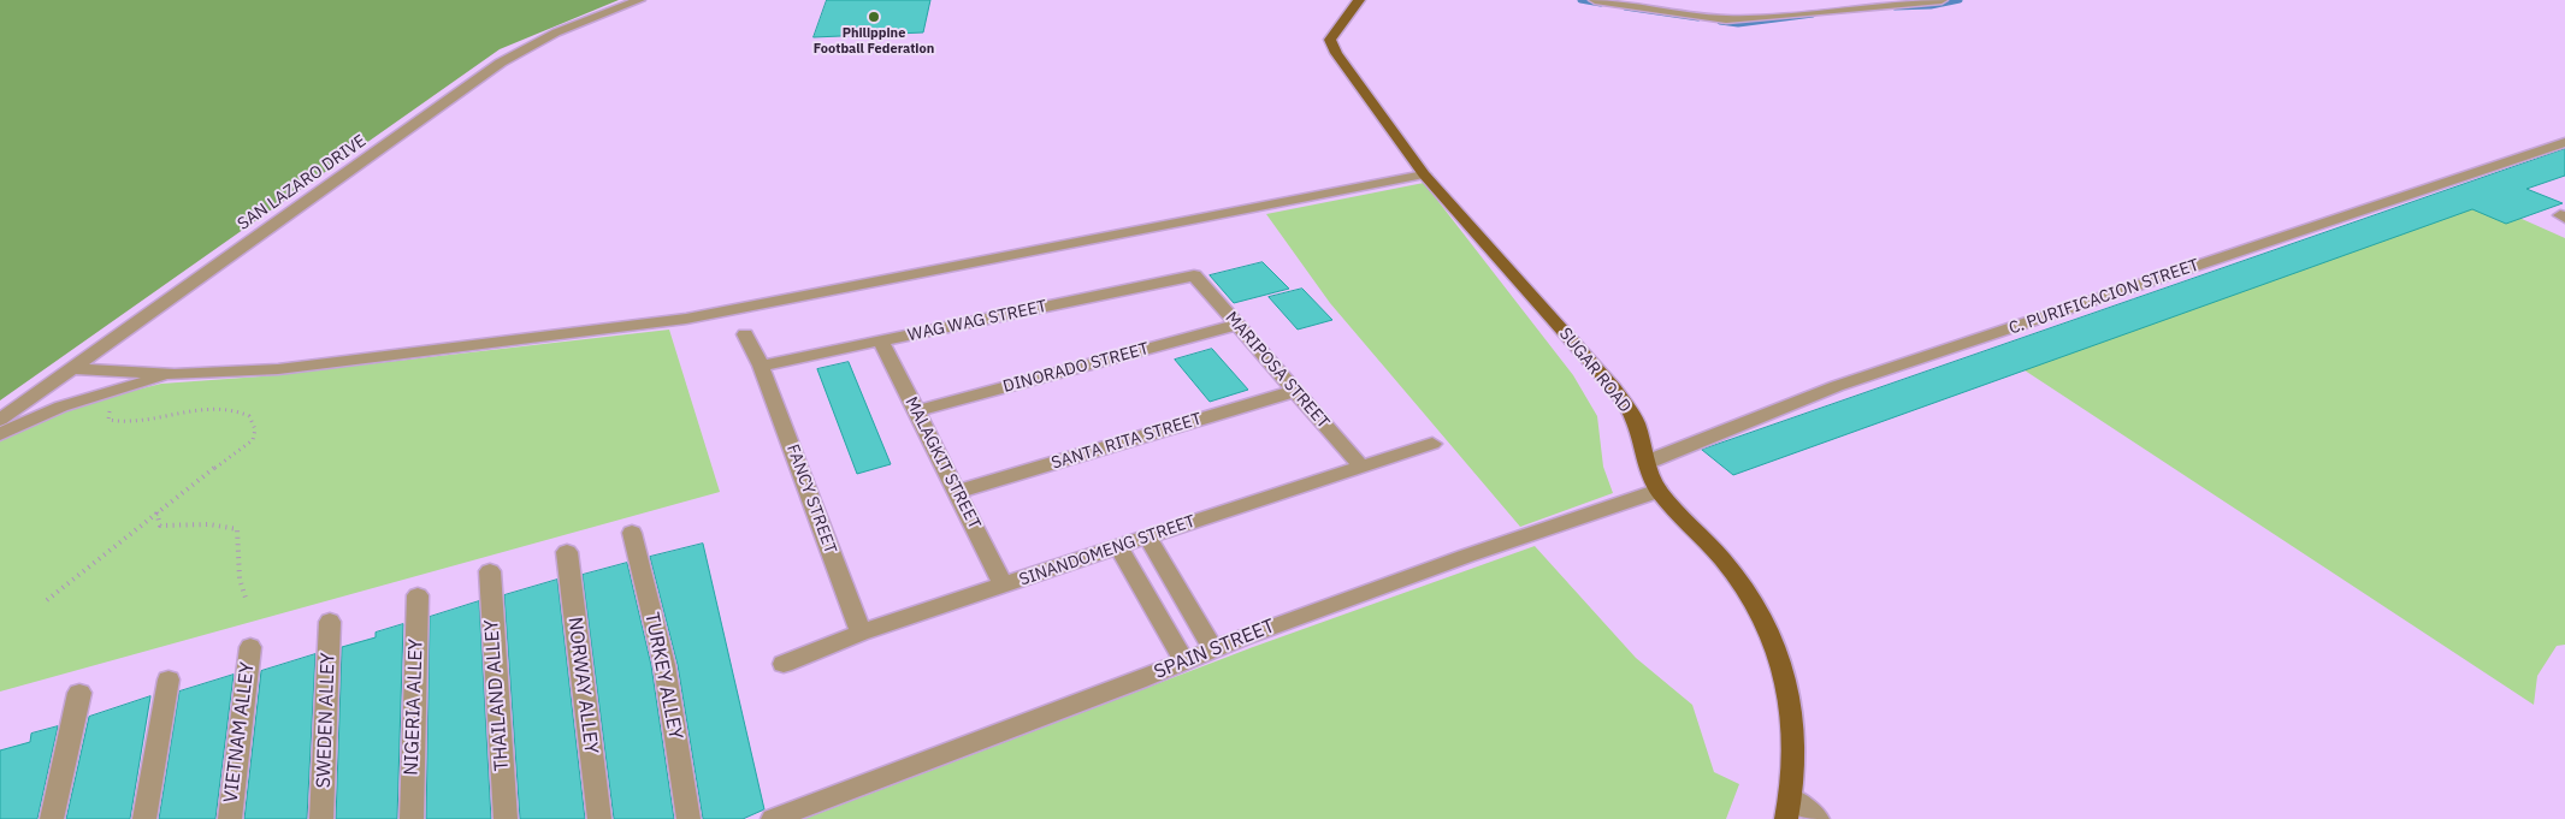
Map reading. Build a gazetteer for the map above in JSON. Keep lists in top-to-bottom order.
{
  "streets": {
    "main road": ["SUGAR ROAD"],
    "street": [
      "SAN LAZARO DRIVE",
      "C. PURIFICACION STREET",
      "WAG WAG STREET",
      "DINORADO STREET",
      "MARIPOSA STREET",
      "SANTA RITA STREET",
      "MALAGKIT STREET",
      "FANCY STREET",
      "SINANDOMENG STREET",
      "SPAIN STREET",
      "TURKEY ALLEY",
      "NORWAY ALLEY",
      "THAILAND ALLEY",
      "NIGERIA ALLEY",
      "SWEDEN ALLEY",
      "VIETNAM ALLEY"
    ]
  },
  "crossings": [
    ["C. PURIFICACION STREET", "SUGAR ROAD"],
    ["WAG WAG STREET", "MARIPOSA STREET"],
    ["WAG WAG STREET", "MALAGKIT STREET"],
    ["WAG WAG STREET", "FANCY STREET"],
    ["DINORADO STREET", "MARIPOSA STREET"],
    ["DINORADO STREET", "MALAGKIT STREET"],
    ["MARIPOSA STREET", "SANTA RITA STREET"],
    ["MARIPOSA STREET", "SINANDOMENG STREET"],
    ["SUGAR ROAD", "SPAIN STREET"],
    ["SANTA RITA STREET", "MALAGKIT STREET"],
    ["MALAGKIT STREET", "SINANDOMENG STREET"],
    ["FANCY STREET", "SINANDOMENG STREET"]
  ],
  "places": ["Philippine Football Federation"]
}
